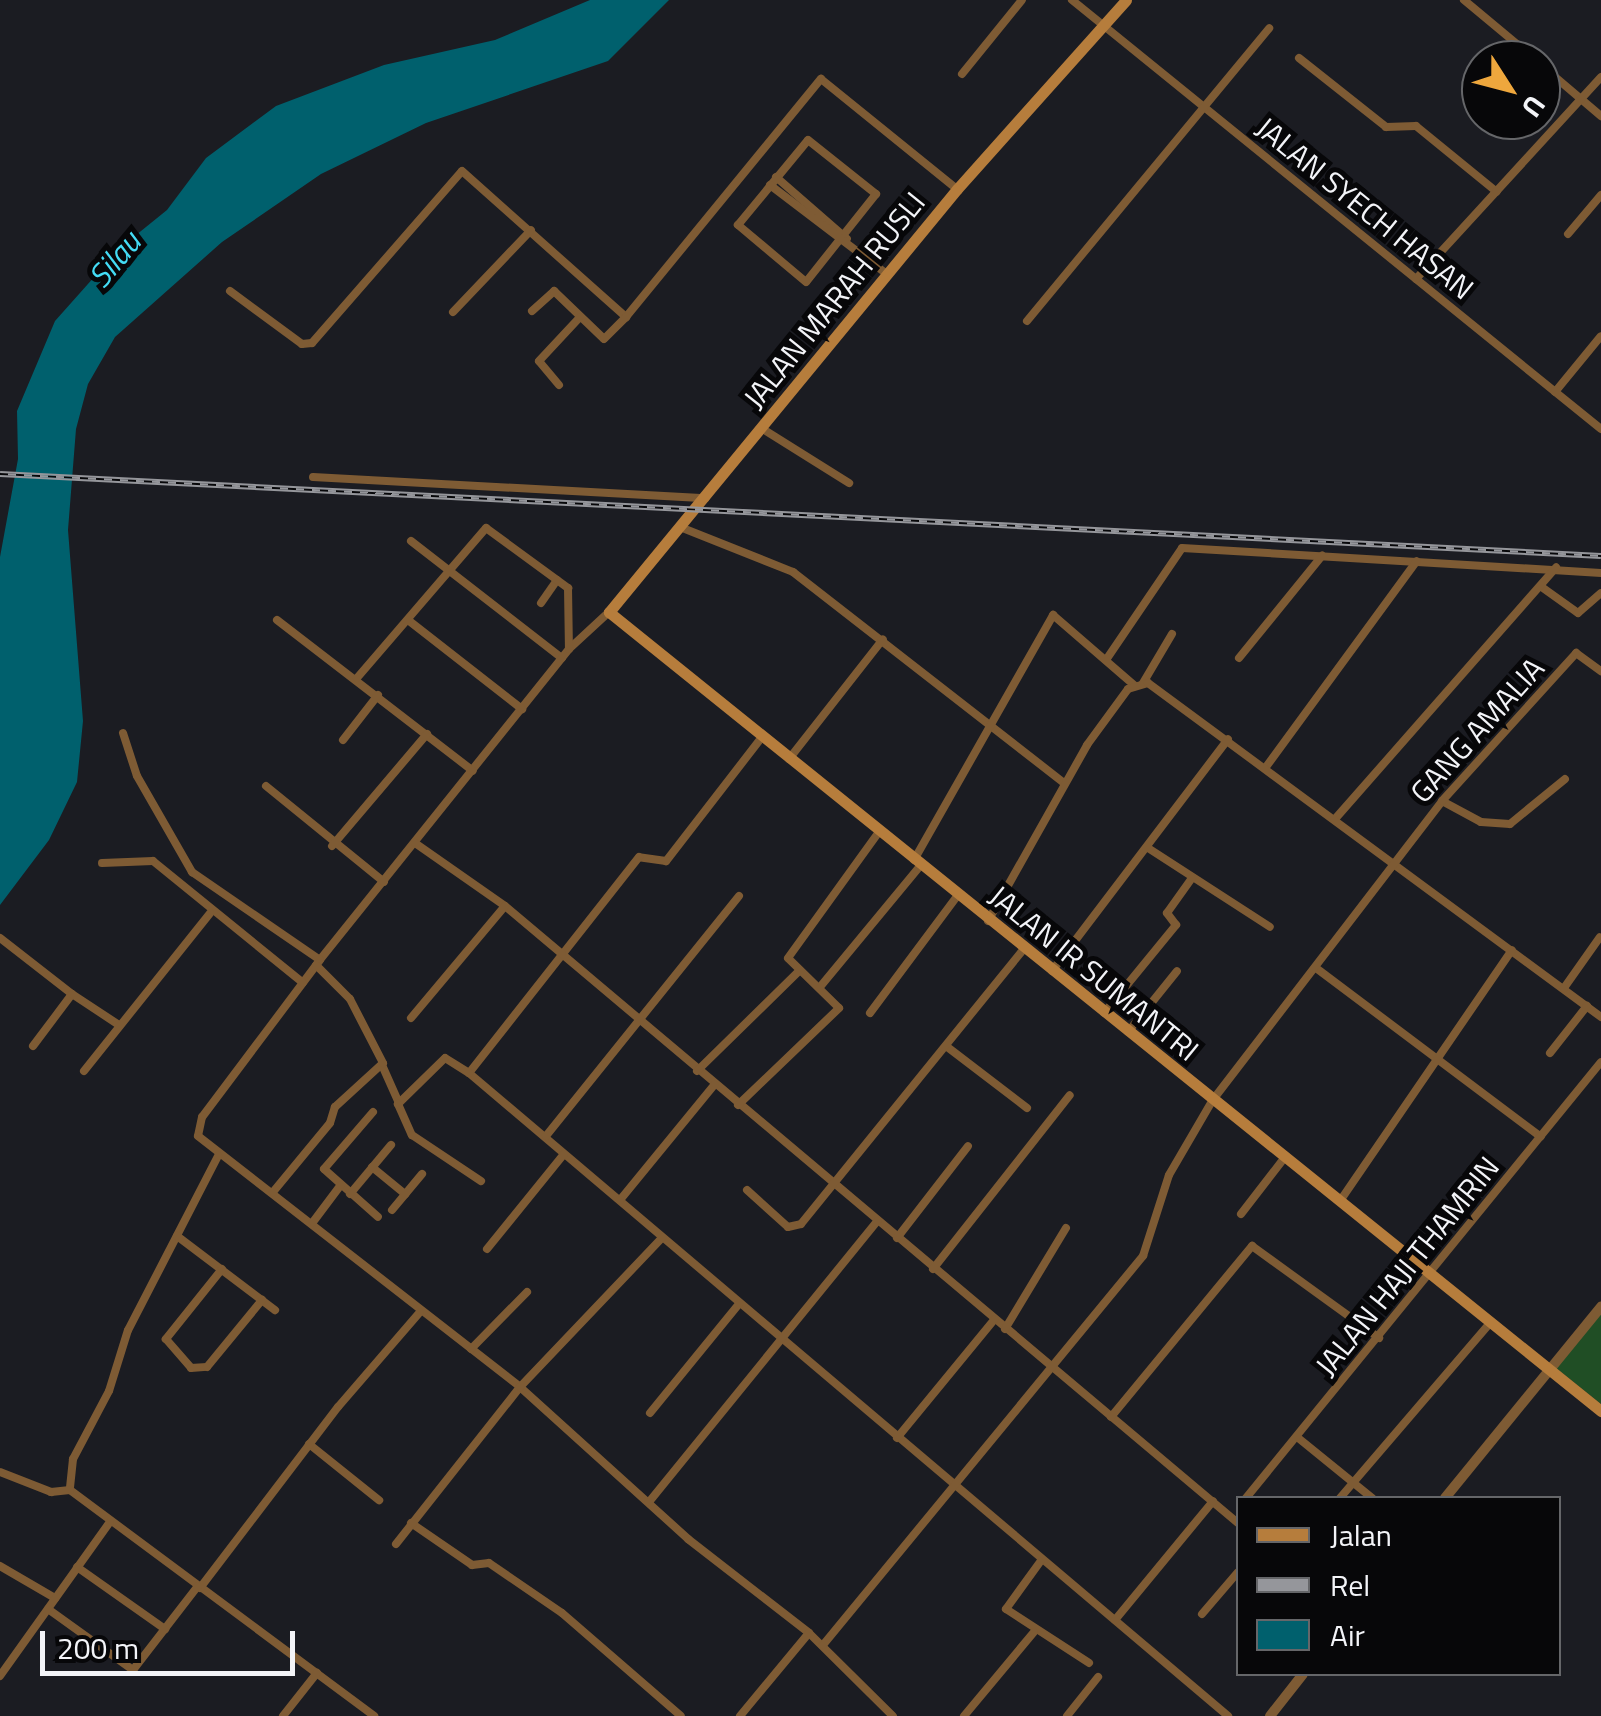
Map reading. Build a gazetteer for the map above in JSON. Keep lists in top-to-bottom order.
{
  "streets": {
    "main road": ["JALAN MARAH RUSLI", "JALAN IR SUMANTRI"],
    "street": ["JALAN SYECH HASAN", "GANG AMALIA", "JALAN HAJI THAMRIN"]
  },
  "crossings": [
    ["JALAN SYECH HASAN", "JALAN MARAH RUSLI"],
    ["JALAN MARAH RUSLI", "JALAN IR SUMANTRI"],
    ["GANG AMALIA", "JALAN IR SUMANTRI"],
    ["JALAN IR SUMANTRI", "JALAN HAJI THAMRIN"]
  ],
  "water": ["Silau"],
  "legend": ["Jalan", "Rel", "Air"],
  "scale_bar": "200 m",
  "north": "bottom right"
}
